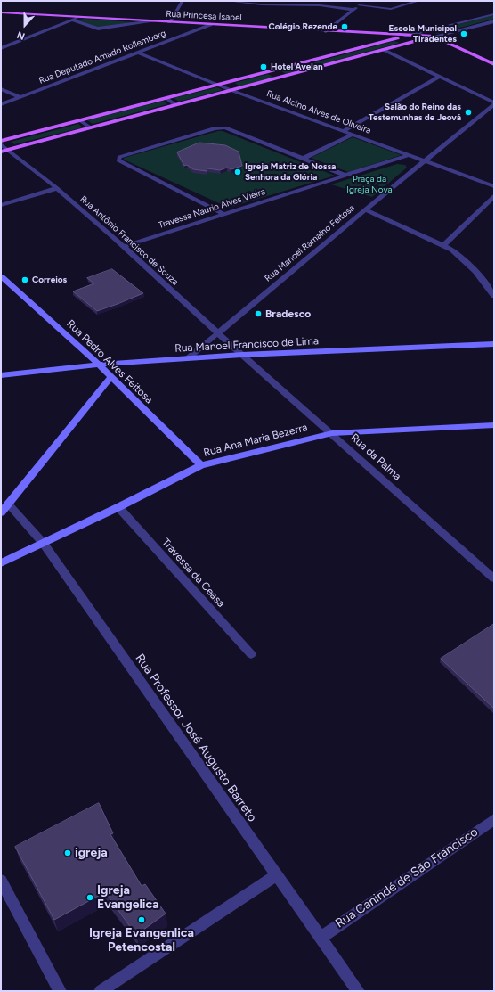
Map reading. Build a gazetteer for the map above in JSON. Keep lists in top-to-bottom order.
{
  "streets": {
    "main road": ["Rua Princesa Isabel"],
    "street": [
      "Rua Deputado Amado Rollemberg",
      "Rua Alcino Alves de Oliveira",
      "Travessa Naurio Alves Vieira",
      "Rua Antônio Francisco de Souza",
      "Rua Manoel Ramalho Feitosa",
      "Rua Manoel Francisco de Lima",
      "Rua Pedro Alves Feitosa",
      "Rua Ana Maria Bezerra",
      "Rua da Palma",
      "Travessa da Ceasa",
      "Rua Professor José Augusto Barreto",
      "Rua Canindé de São Francisco"
    ]
  },
  "crossings": [
    ["Rua Princesa Isabel", "Rua Deputado Amado Rollemberg"],
    ["Rua Deputado Amado Rollemberg", "Rua Alcino Alves de Oliveira"],
    ["Rua Alcino Alves de Oliveira", "Travessa Naurio Alves Vieira"],
    ["Rua Alcino Alves de Oliveira", "Rua Manoel Ramalho Feitosa"],
    ["Travessa Naurio Alves Vieira", "Rua Antônio Francisco de Souza"],
    ["Rua Antônio Francisco de Souza", "Rua Manoel Ramalho Feitosa"],
    ["Rua Antônio Francisco de Souza", "Rua Manoel Francisco de Lima"],
    ["Rua Antônio Francisco de Souza", "Rua da Palma"],
    ["Rua Manoel Ramalho Feitosa", "Rua Manoel Francisco de Lima"],
    ["Rua Manoel Francisco de Lima", "Rua Pedro Alves Feitosa"],
    ["Rua Manoel Francisco de Lima", "Rua da Palma"],
    ["Rua Pedro Alves Feitosa", "Rua Ana Maria Bezerra"],
    ["Rua Ana Maria Bezerra", "Rua da Palma"],
    ["Rua Ana Maria Bezerra", "Travessa da Ceasa"],
    ["Rua Ana Maria Bezerra", "Rua Professor José Augusto Barreto"],
    ["Rua Professor José Augusto Barreto", "Rua Canindé de São Francisco"]
  ],
  "parks": ["Praça da Igreja Nova"],
  "places": [
    "Colégio Rezende",
    "Escola Municipal Tiradentes",
    "Hotel Avelan",
    "Salão do Reino das Testemunhas de Jeová",
    "Igreja Matriz de Nossa Senhora da Glória",
    "Correios",
    "Bradesco",
    "igreja",
    "Igreja Evangelica",
    "Igreja Evangenlica Petencostal"
  ],
  "north": "bottom"
}
